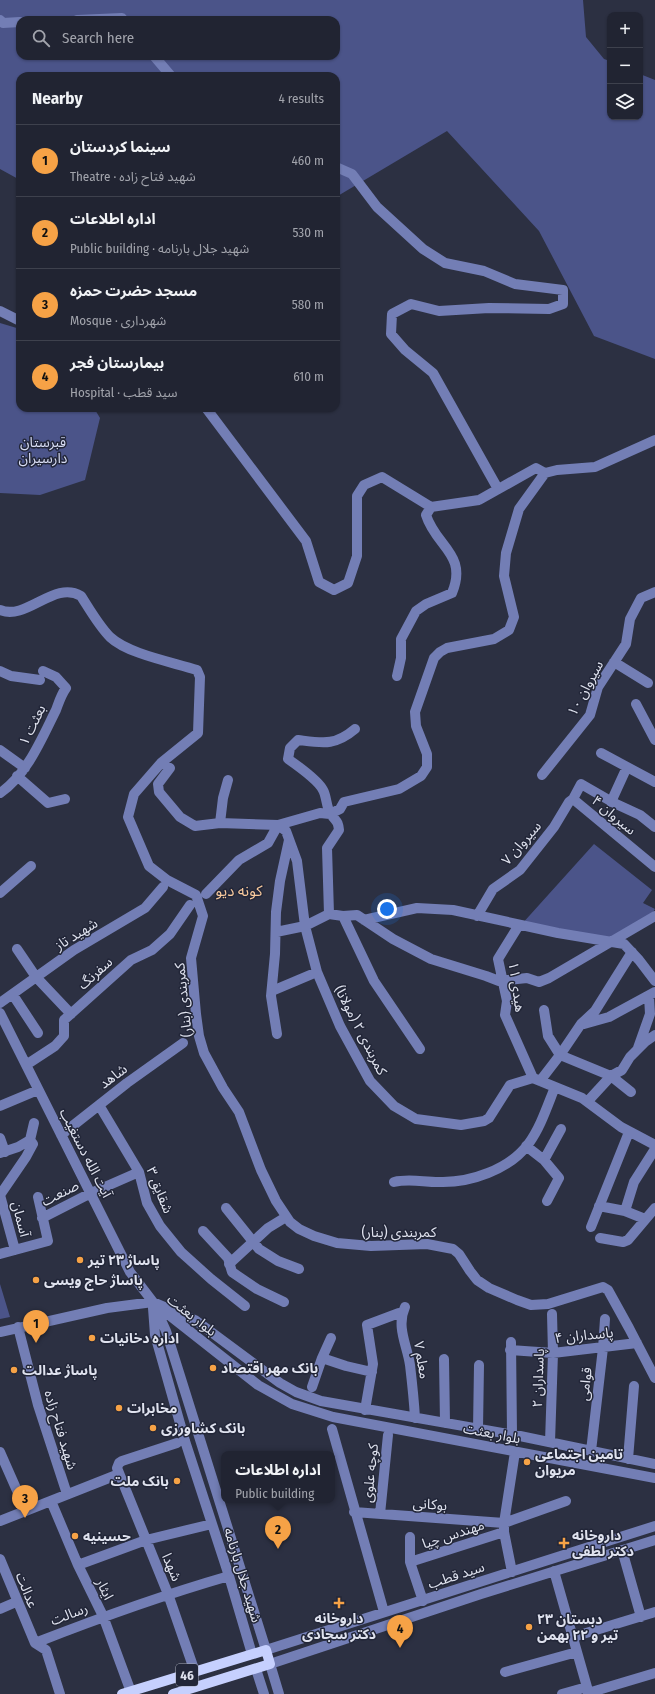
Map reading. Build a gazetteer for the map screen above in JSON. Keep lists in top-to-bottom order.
{
  "streets": {
    "main road": ["46"],
    "street": [
      "سیروان ۱۰",
      "بعثت ۱",
      "سیروان ۴",
      "سیروان ۷",
      "شهید تاز",
      "سفرنگ",
      "هیدی ۱۱",
      "کمربندی (بنار)",
      "کمربندی ۲ (مولانا)",
      "شاهد",
      "آیت الله دستغیب",
      "شقایق ۳",
      "صنعت",
      "آسمان",
      "بلوار بعثت",
      "پاسداران ۴",
      "معلم ۷",
      "پاسداران ۲",
      "قوامی",
      "شهید فتاح زاده",
      "کوچه علوی",
      "بوکانی",
      "مهندس چیا",
      "شهدا",
      "شهید جلال بارنامه",
      "سید قطب",
      "ایثار",
      "عدالت",
      "رسالت"
    ]
  },
  "crossings": [
    ["سیروان ۴", "سیروان ۷"],
    ["سفرنگ", "آیت الله دستغیب"],
    ["هیدی ۱۱", "کمربندی ۲ (مولانا)"],
    ["کمربندی (بنار)", "پاسداران ۴"],
    ["شاهد", "آیت الله دستغیب"],
    ["شاهد", "شقایق ۳"],
    ["آیت الله دستغیب", "صنعت"],
    ["آیت الله دستغیب", "بلوار بعثت"],
    ["آیت الله دستغیب", "شهید جلال بارنامه"],
    ["شقایق ۳", "صنعت"],
    ["بلوار بعثت", "پاسداران ۴"],
    ["بلوار بعثت", "معلم ۷"],
    ["بلوار بعثت", "پاسداران ۲"],
    ["بلوار بعثت", "قوامی"],
    ["بلوار بعثت", "شهید جلال بارنامه"],
    ["پاسداران ۴", "پاسداران ۲"],
    ["پاسداران ۴", "قوامی"],
    ["کوچه علوی", "بوکانی"],
    ["بوکانی", "مهندس چیا"],
    ["شهدا", "رسالت"],
    ["شهدا", "46"],
    ["شهید جلال بارنامه", "سید قطب"],
    ["شهید جلال بارنامه", "رسالت"],
    ["شهید جلال بارنامه", "46"],
    ["ایثار", "رسالت"],
    ["ایثار", "46"],
    ["عدالت", "رسالت"]
  ],
  "districts": ["کونه دیو"],
  "parks": ["قبرستان دارسیران"],
  "places": {
    "other": [
      "پاساژ ۲۳ تیر",
      "پاساژ حاج ویسی",
      "اداره دخانیات",
      "بانک مهر اقتصاد",
      "پاساژ عدالت",
      "مخابرات",
      "بانک کشاورزی",
      "تامین اجتماعی مریوان",
      "بانک ملت",
      "حسینیه",
      "دبستان ٢٣ تیر و ۲۲ بهمن"
    ],
    "health": ["داروخانه دکتر لطفی", "داروخانه دکتر سجادی"]
  },
  "page": {
    "map_buttons": ["+", "−"],
    "search": "Search here",
    "heading": ["Nearby", "4 results"],
    "list": [
      {
        "mark": "1",
        "name": "سینما کردستان",
        "note": "Theatre · شهید فتاح زاده",
        "value": "460 m"
      },
      {
        "mark": "2",
        "name": "اداره اطلاعات",
        "note": "Public building · شهید جلال بارنامه",
        "value": "530 m"
      },
      {
        "mark": "3",
        "name": "مسجد حضرت حمزه",
        "note": "Mosque · شهرداری",
        "value": "580 m"
      },
      {
        "mark": "4",
        "name": "بیمارستان فجر",
        "note": "Hospital · سید قطب",
        "value": "610 m"
      }
    ],
    "pins": [
      "1",
      "3",
      "2",
      "4"
    ],
    "popup": ["اداره اطلاعات", "Public building"]
  }
}
